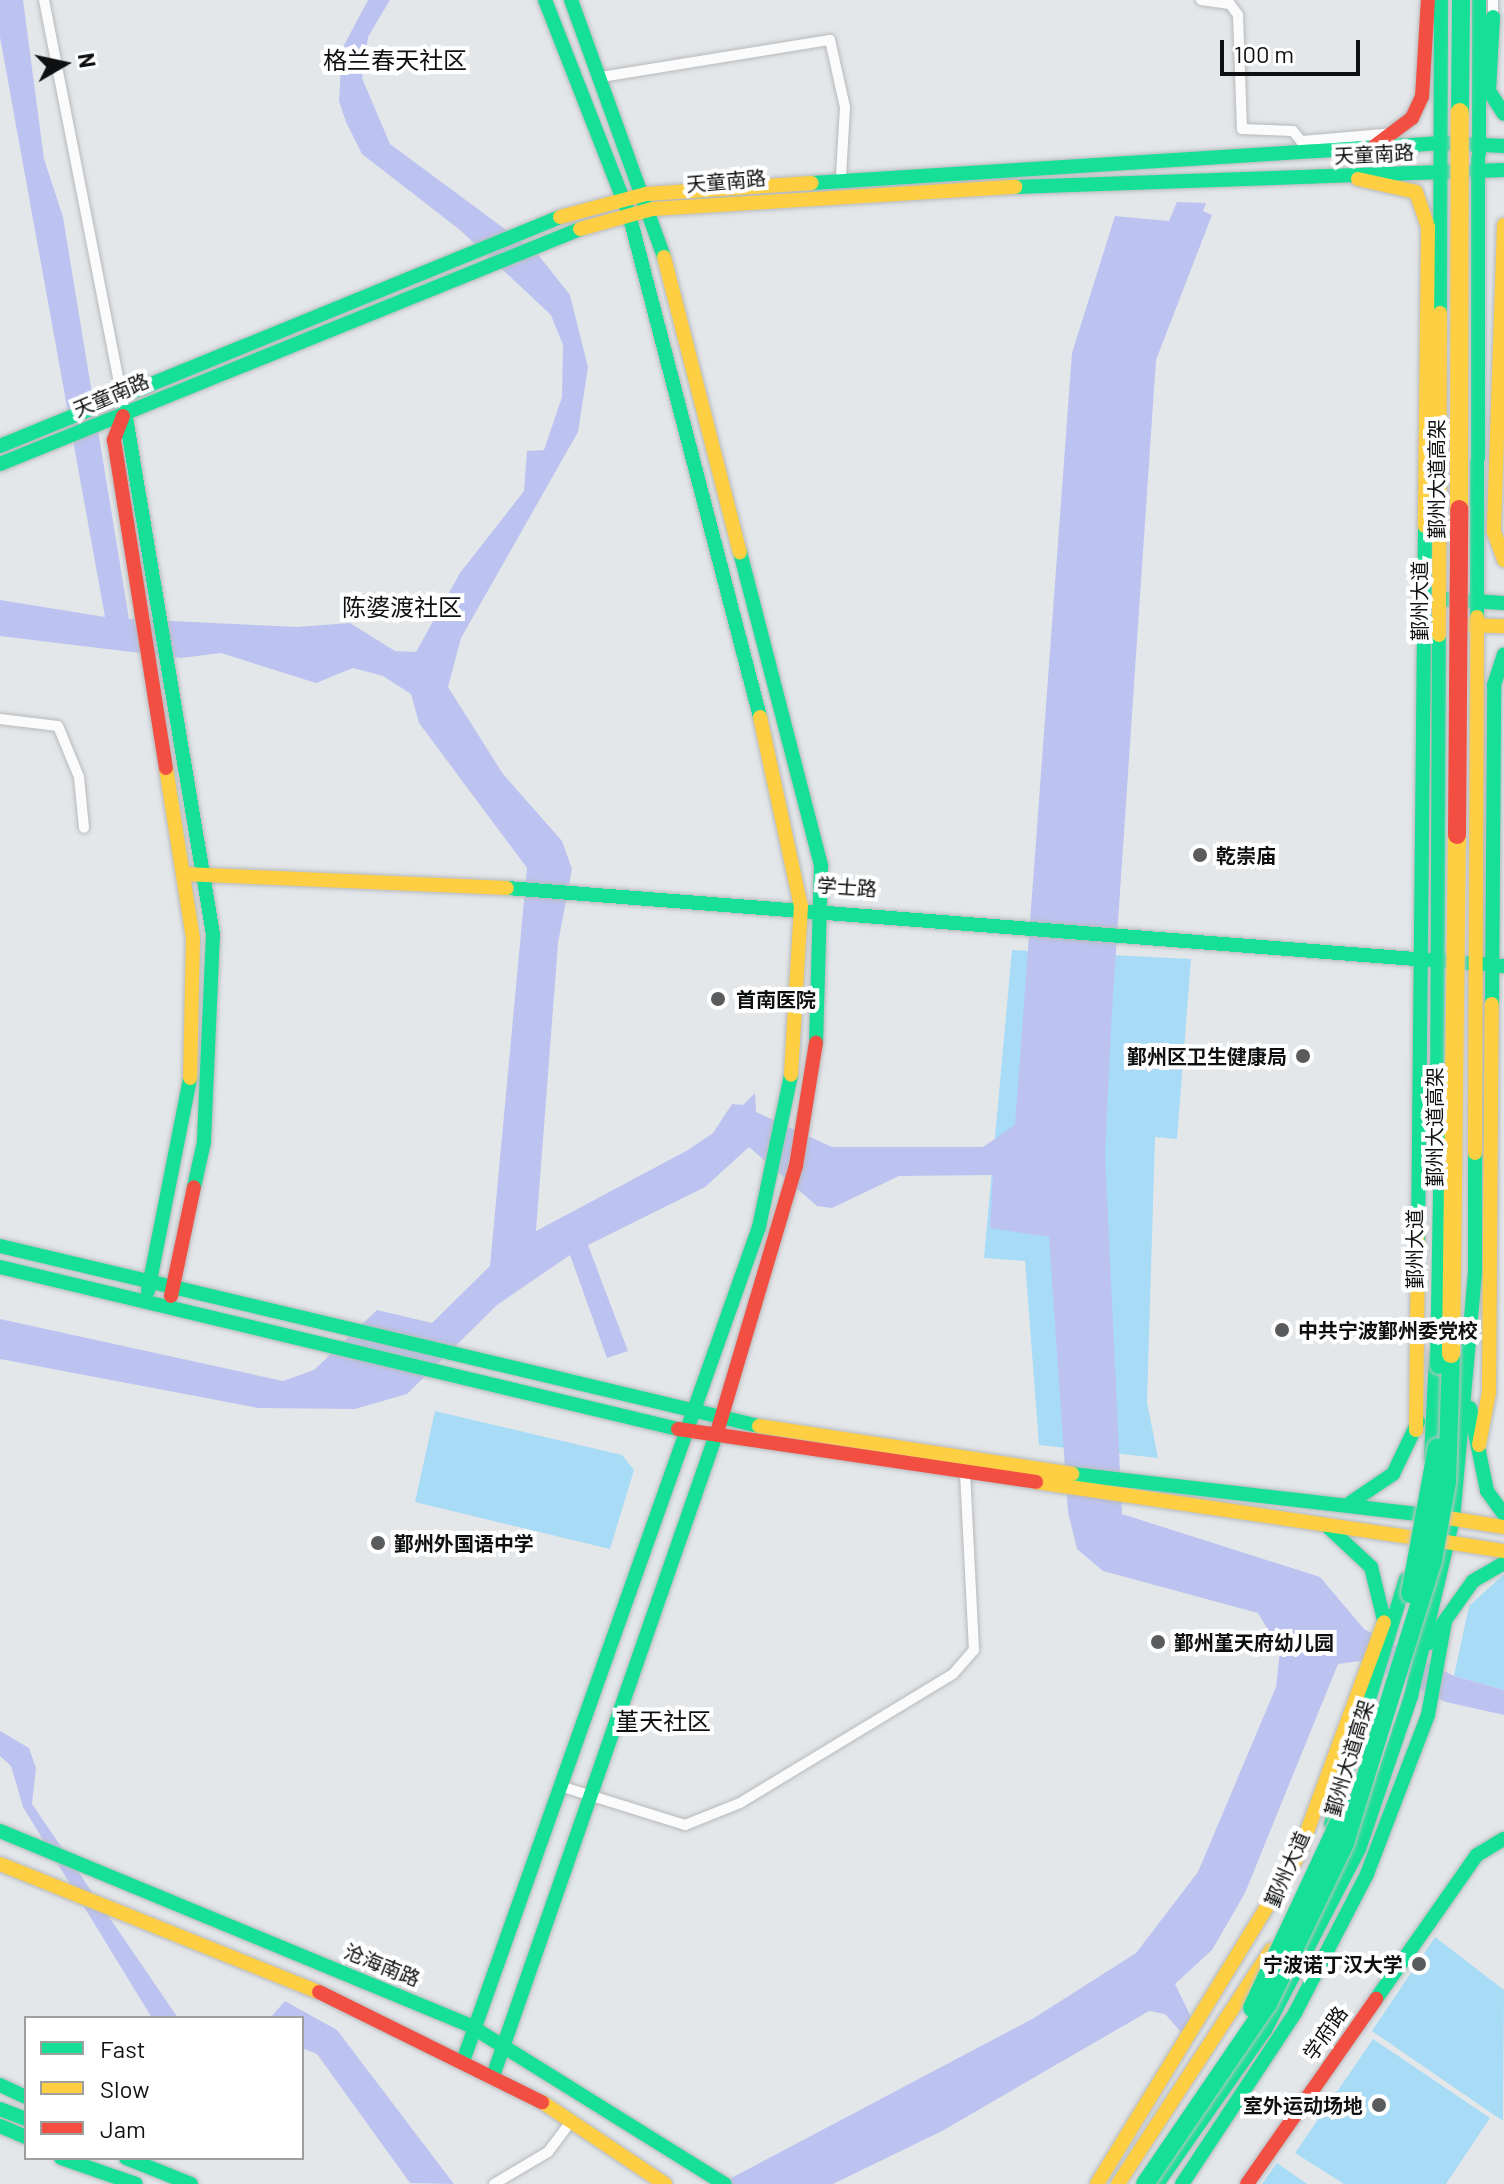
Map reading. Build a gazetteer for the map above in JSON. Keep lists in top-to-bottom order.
{
  "streets": {
    "main road": [
      "天童南路",
      "鄞州大道高架",
      "鄞州大道",
      "学士路",
      "沧海南路",
      "学府路"
    ]
  },
  "crossings": [
    ["天童南路", "鄞州大道"],
    ["鄞州大道高架", "鄞州大道"],
    ["鄞州大道", "学士路"]
  ],
  "districts": ["格兰春天社区", "陈婆渡社区", "堇天社区"],
  "places": [
    "乾崇庙",
    "首南医院",
    "鄞州区卫生健康局",
    "中共宁波鄞州委党校",
    "鄞州外国语中学",
    "鄞州堇天府幼儿园",
    "宁波诺丁汉大学",
    "室外运动场地"
  ],
  "legend": ["Fast", "Slow", "Jam"],
  "scale_bar": "100 m",
  "north": "right"
}
